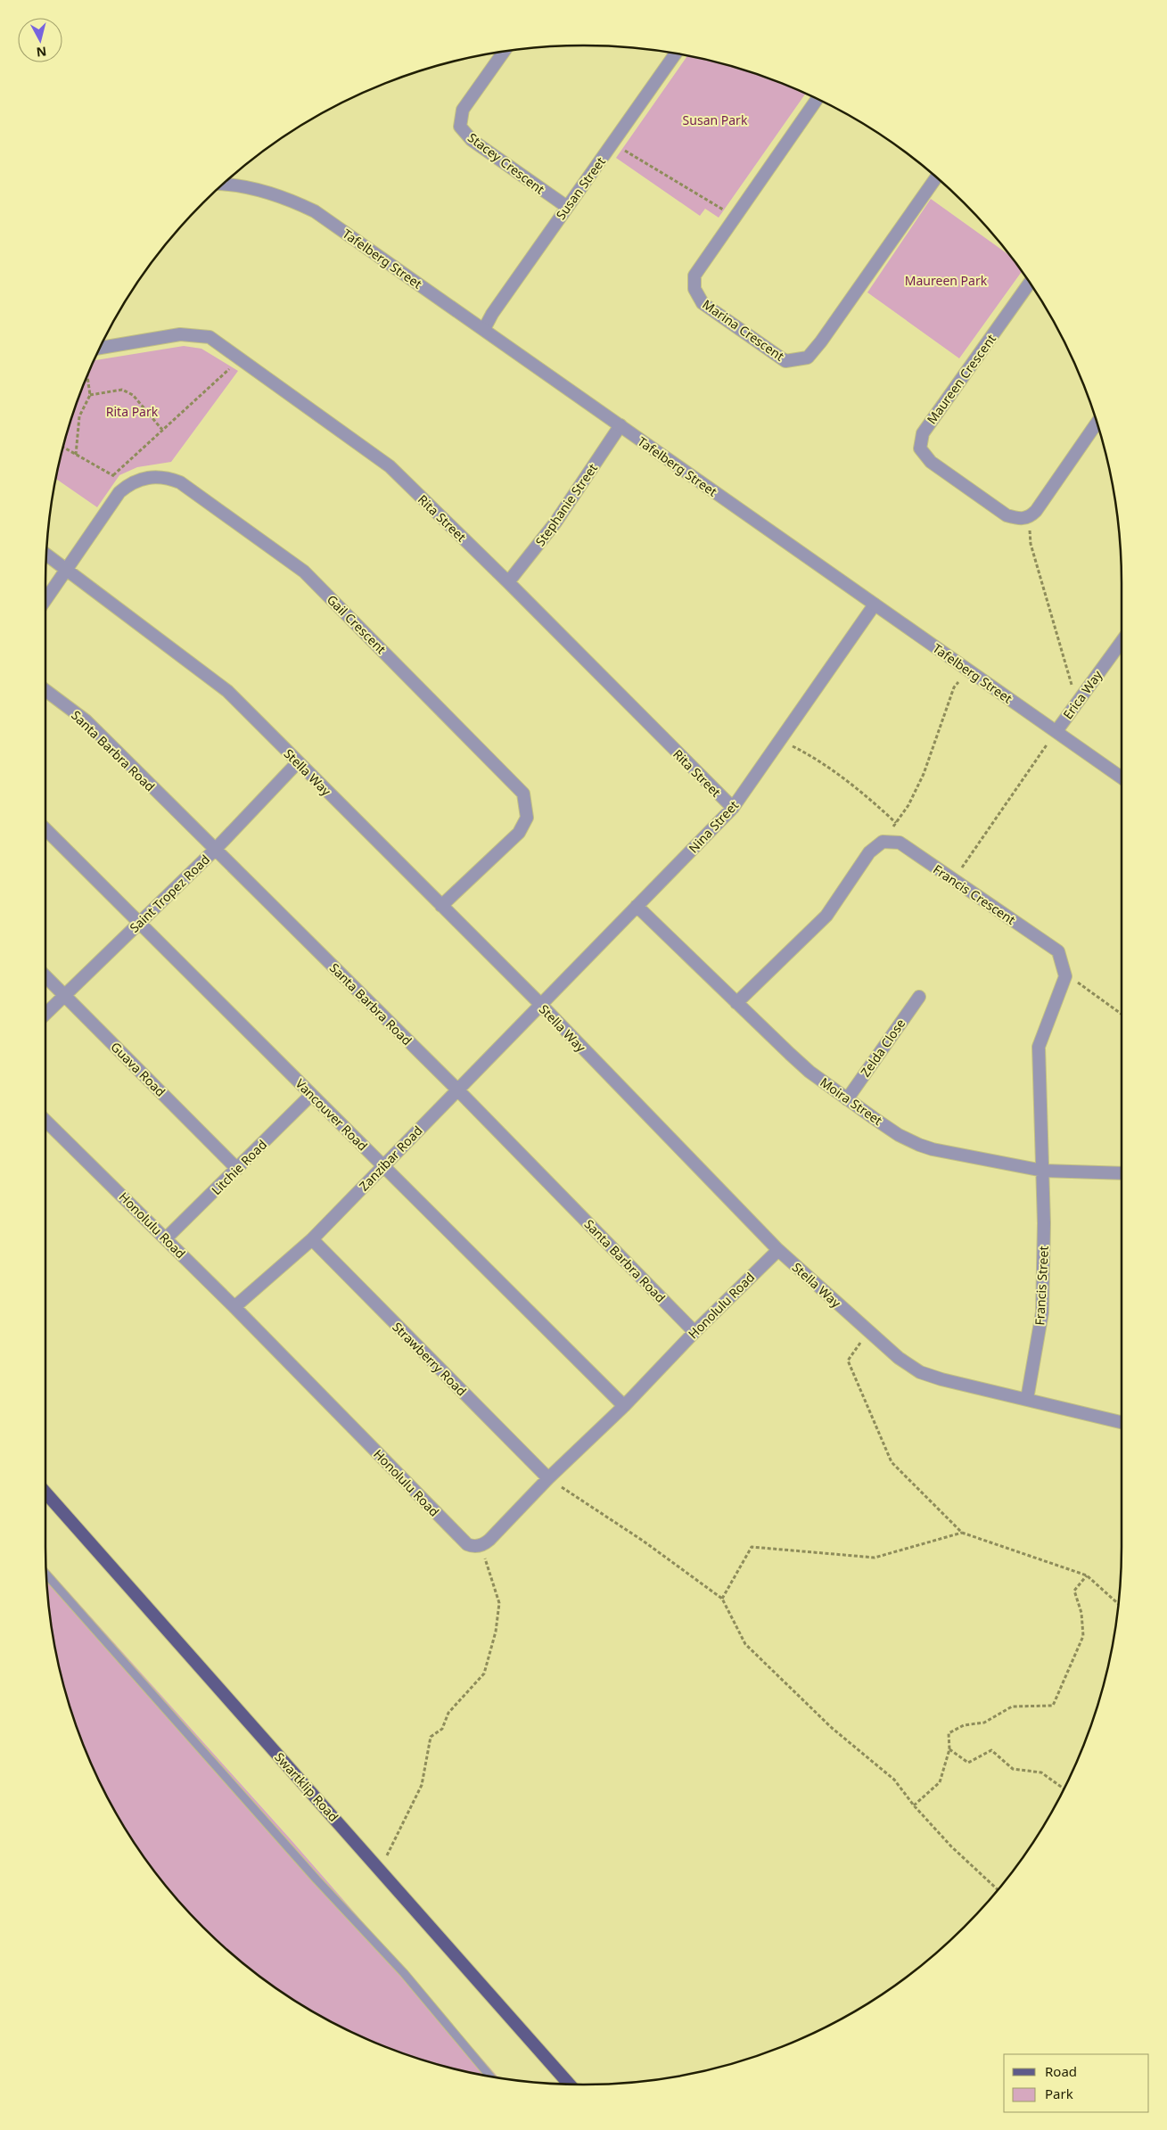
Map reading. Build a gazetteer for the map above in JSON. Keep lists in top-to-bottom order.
{
  "streets": {
    "main road": ["Swartklip Road"],
    "street": [
      "Stacey Crescent",
      "Susan Street",
      "Tafelberg Street",
      "Marina Crescent",
      "Maureen Crescent",
      "Stephanie Street",
      "Rita Street",
      "Gail Crescent",
      "Erica Way",
      "Santa Barbra Road",
      "Stella Way",
      "Nina Street",
      "Saint Tropez Road",
      "Francis Crescent",
      "Zelda Close",
      "Guava Road",
      "Moira Street",
      "Vancouver Road",
      "Zanzibar Road",
      "Litchie Road",
      "Honolulu Road",
      "Francis Street",
      "Strawberry Road"
    ]
  },
  "crossings": [
    ["Stacey Crescent", "Susan Street"],
    ["Susan Street", "Tafelberg Street"],
    ["Tafelberg Street", "Stephanie Street"],
    ["Tafelberg Street", "Erica Way"],
    ["Tafelberg Street", "Nina Street"],
    ["Stephanie Street", "Rita Street"],
    ["Rita Street", "Nina Street"],
    ["Gail Crescent", "Stella Way"],
    ["Santa Barbra Road", "Saint Tropez Road"],
    ["Santa Barbra Road", "Zanzibar Road"],
    ["Santa Barbra Road", "Honolulu Road"],
    ["Stella Way", "Nina Street"],
    ["Stella Way", "Saint Tropez Road"],
    ["Stella Way", "Zanzibar Road"],
    ["Stella Way", "Honolulu Road"],
    ["Stella Way", "Francis Street"],
    ["Nina Street", "Moira Street"],
    ["Nina Street", "Zanzibar Road"],
    ["Saint Tropez Road", "Guava Road"],
    ["Saint Tropez Road", "Vancouver Road"],
    ["Zelda Close", "Moira Street"],
    ["Guava Road", "Litchie Road"],
    ["Moira Street", "Francis Street"],
    ["Vancouver Road", "Zanzibar Road"],
    ["Vancouver Road", "Litchie Road"],
    ["Vancouver Road", "Honolulu Road"],
    ["Zanzibar Road", "Honolulu Road"],
    ["Zanzibar Road", "Strawberry Road"],
    ["Litchie Road", "Honolulu Road"],
    ["Honolulu Road", "Strawberry Road"]
  ],
  "parks": ["Susan Park", "Maureen Park", "Rita Park"],
  "legend": ["Road", "Park"],
  "north": "bottom"
}
